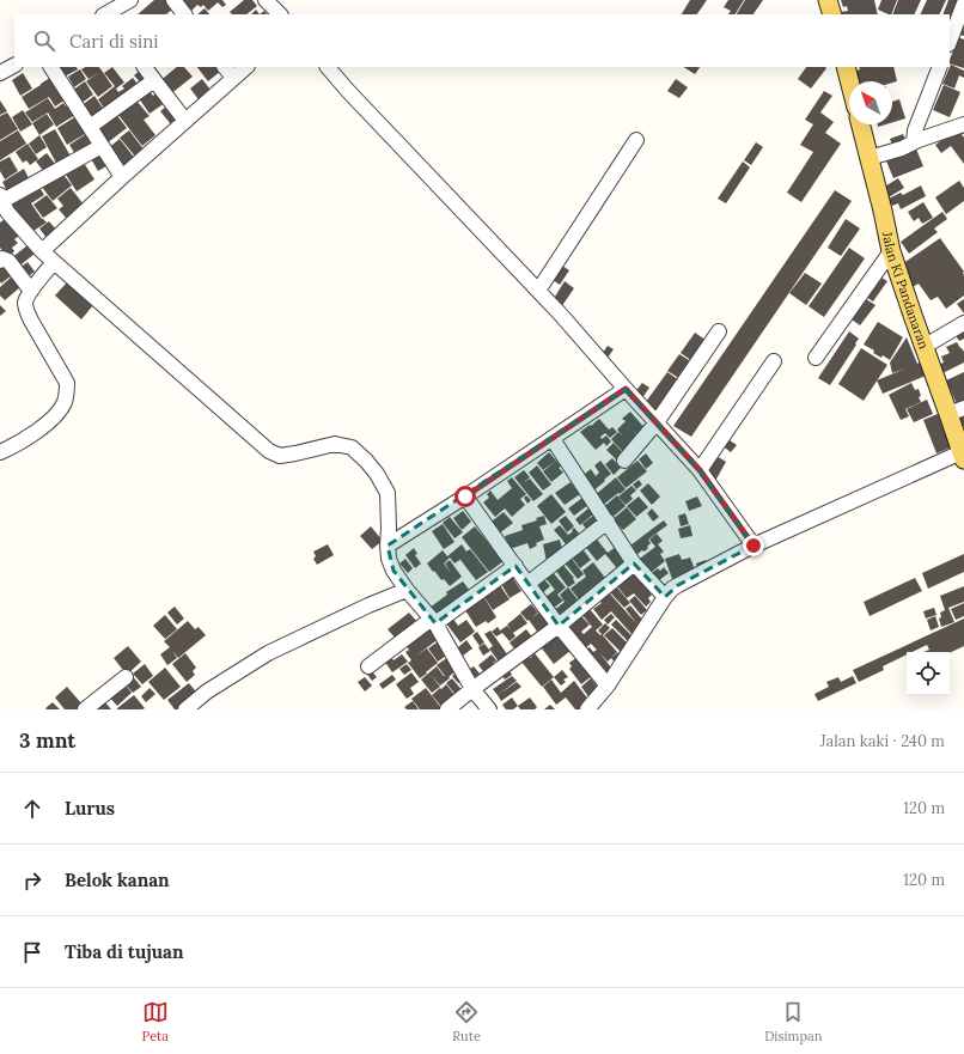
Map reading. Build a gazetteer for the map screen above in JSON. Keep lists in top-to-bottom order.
{
  "streets": {
    "main road": ["Jalan Ki Pandanaran"]
  },
  "north": "top left",
  "page": {
    "search": "Cari di sini",
    "heading": ["3 mnt", "Jalan kaki · 240 m"],
    "list": [
      ["Lurus", "120 m"],
      ["Belok kanan", "120 m"],
      "Tiba di tujuan"
    ],
    "nav": ["Peta", "Rute", "Disimpan"]
  }
}
